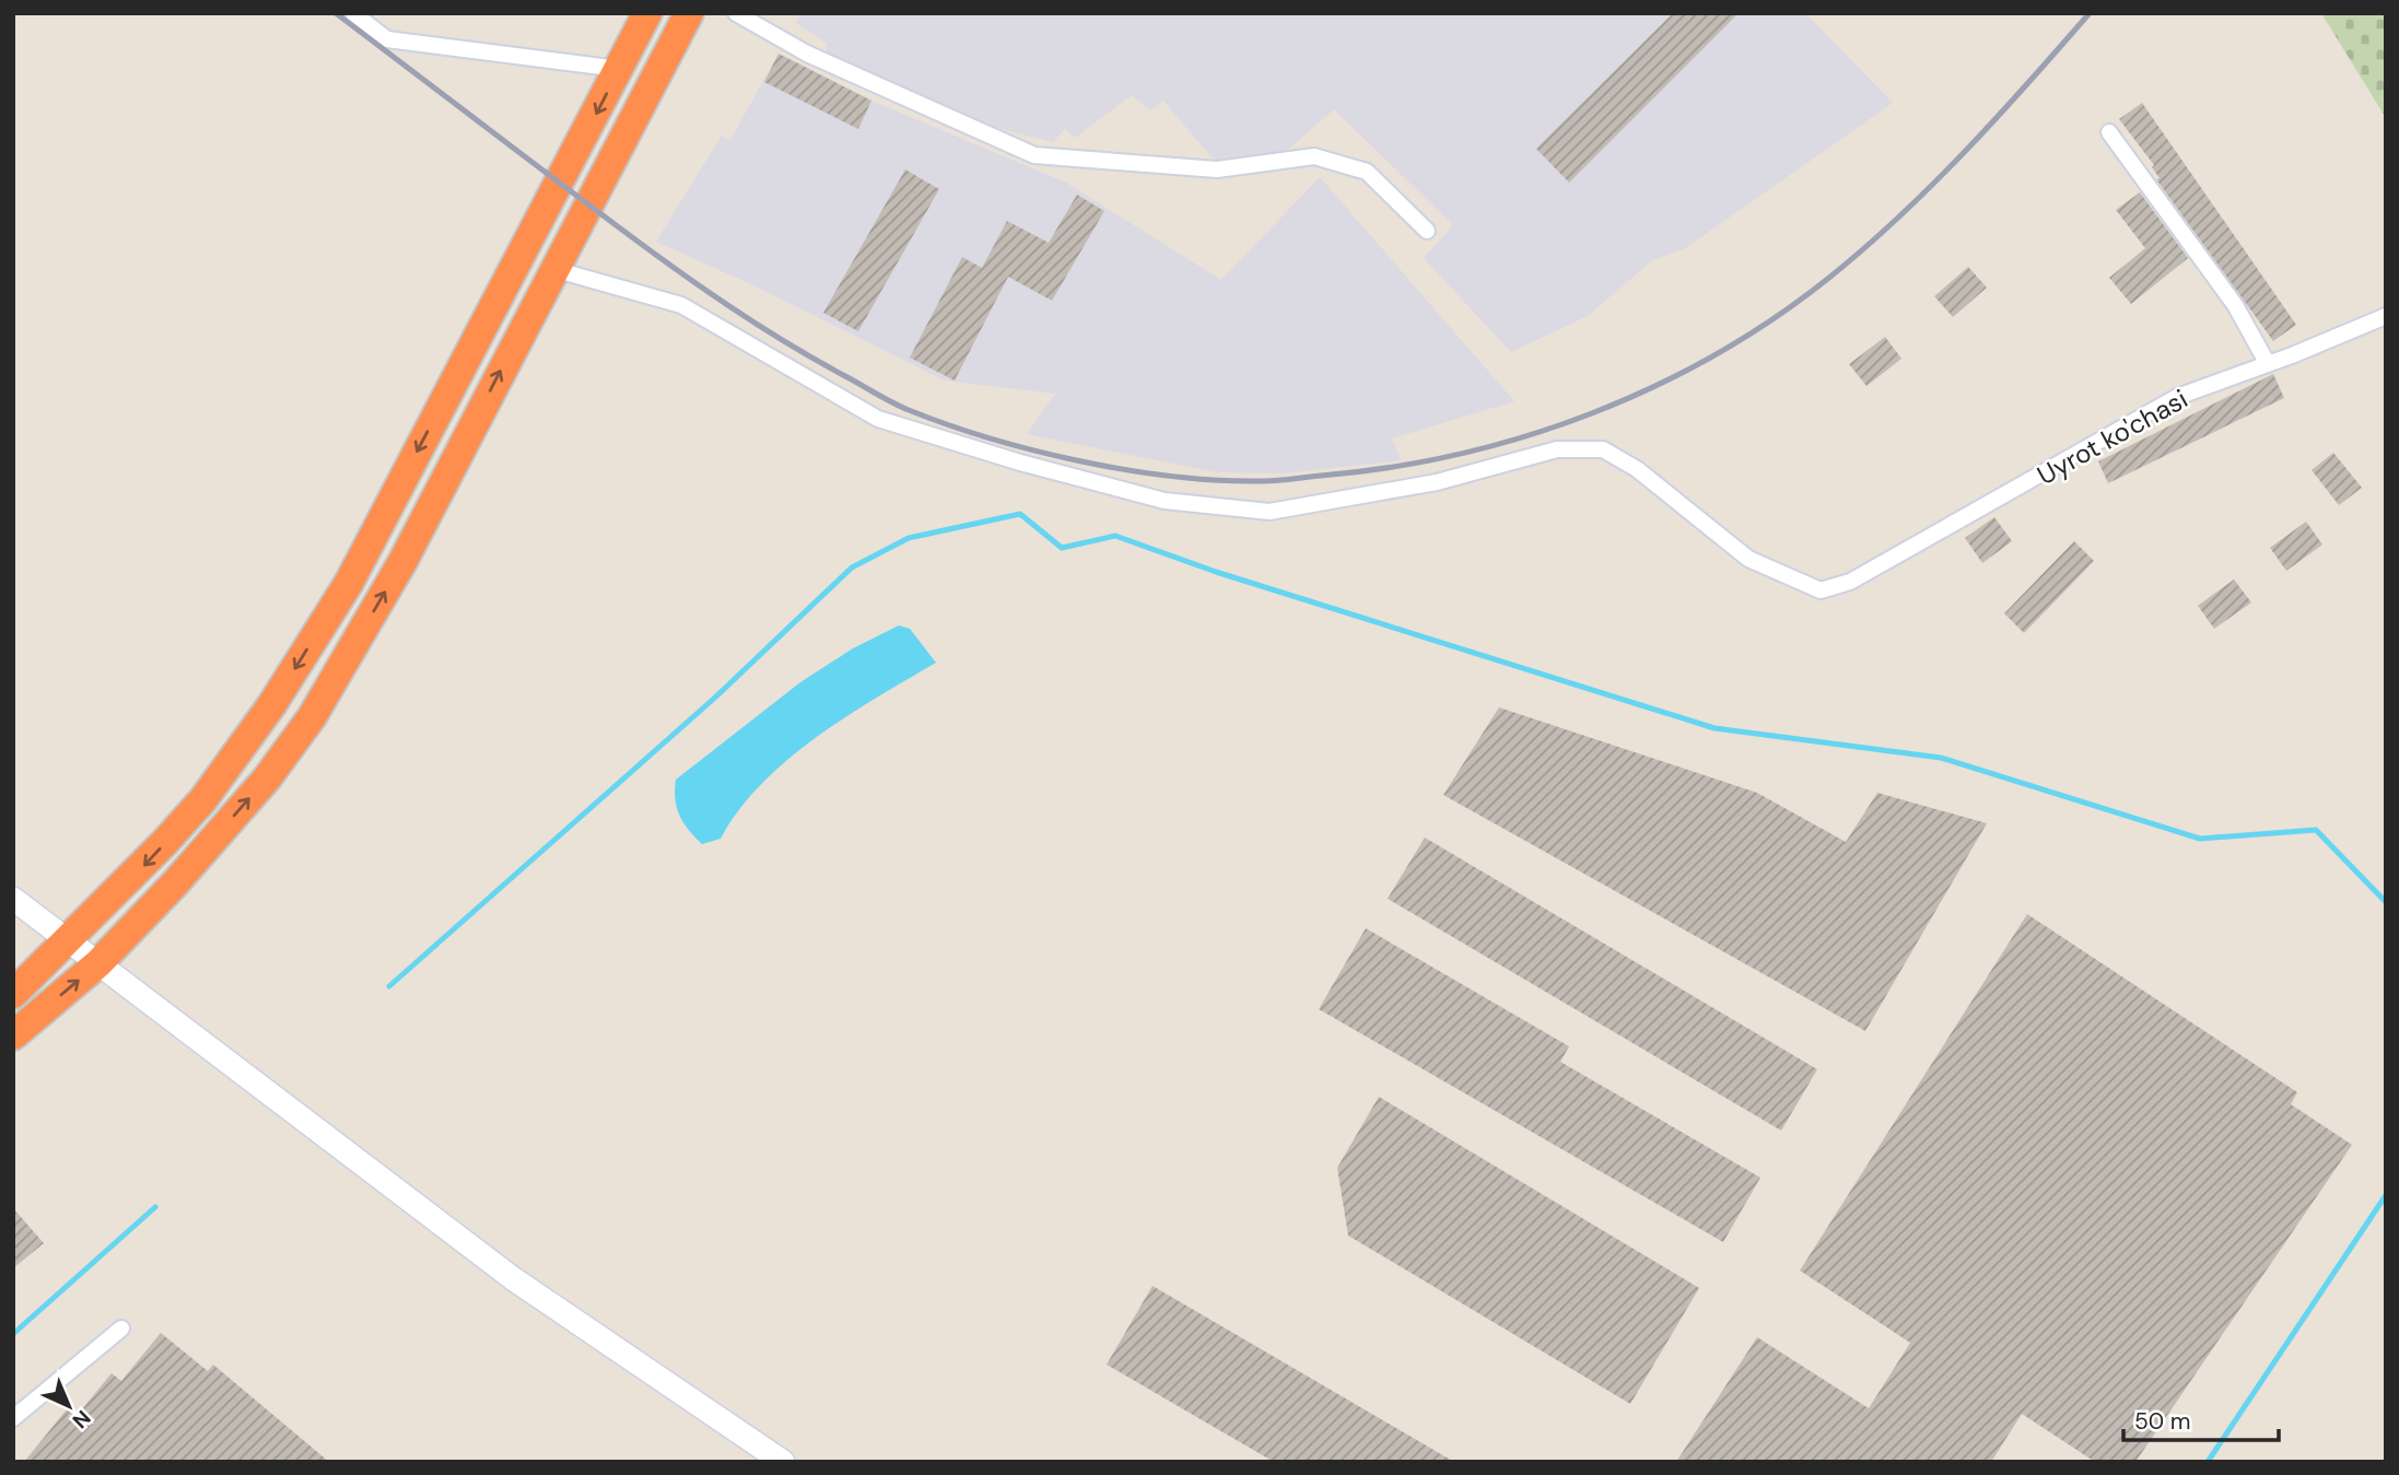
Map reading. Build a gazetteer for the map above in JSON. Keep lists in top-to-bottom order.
{
  "streets": {
    "street": ["Uyrot ko'chasi"]
  },
  "scale_bar": "50 m",
  "north": "bottom right"
}
